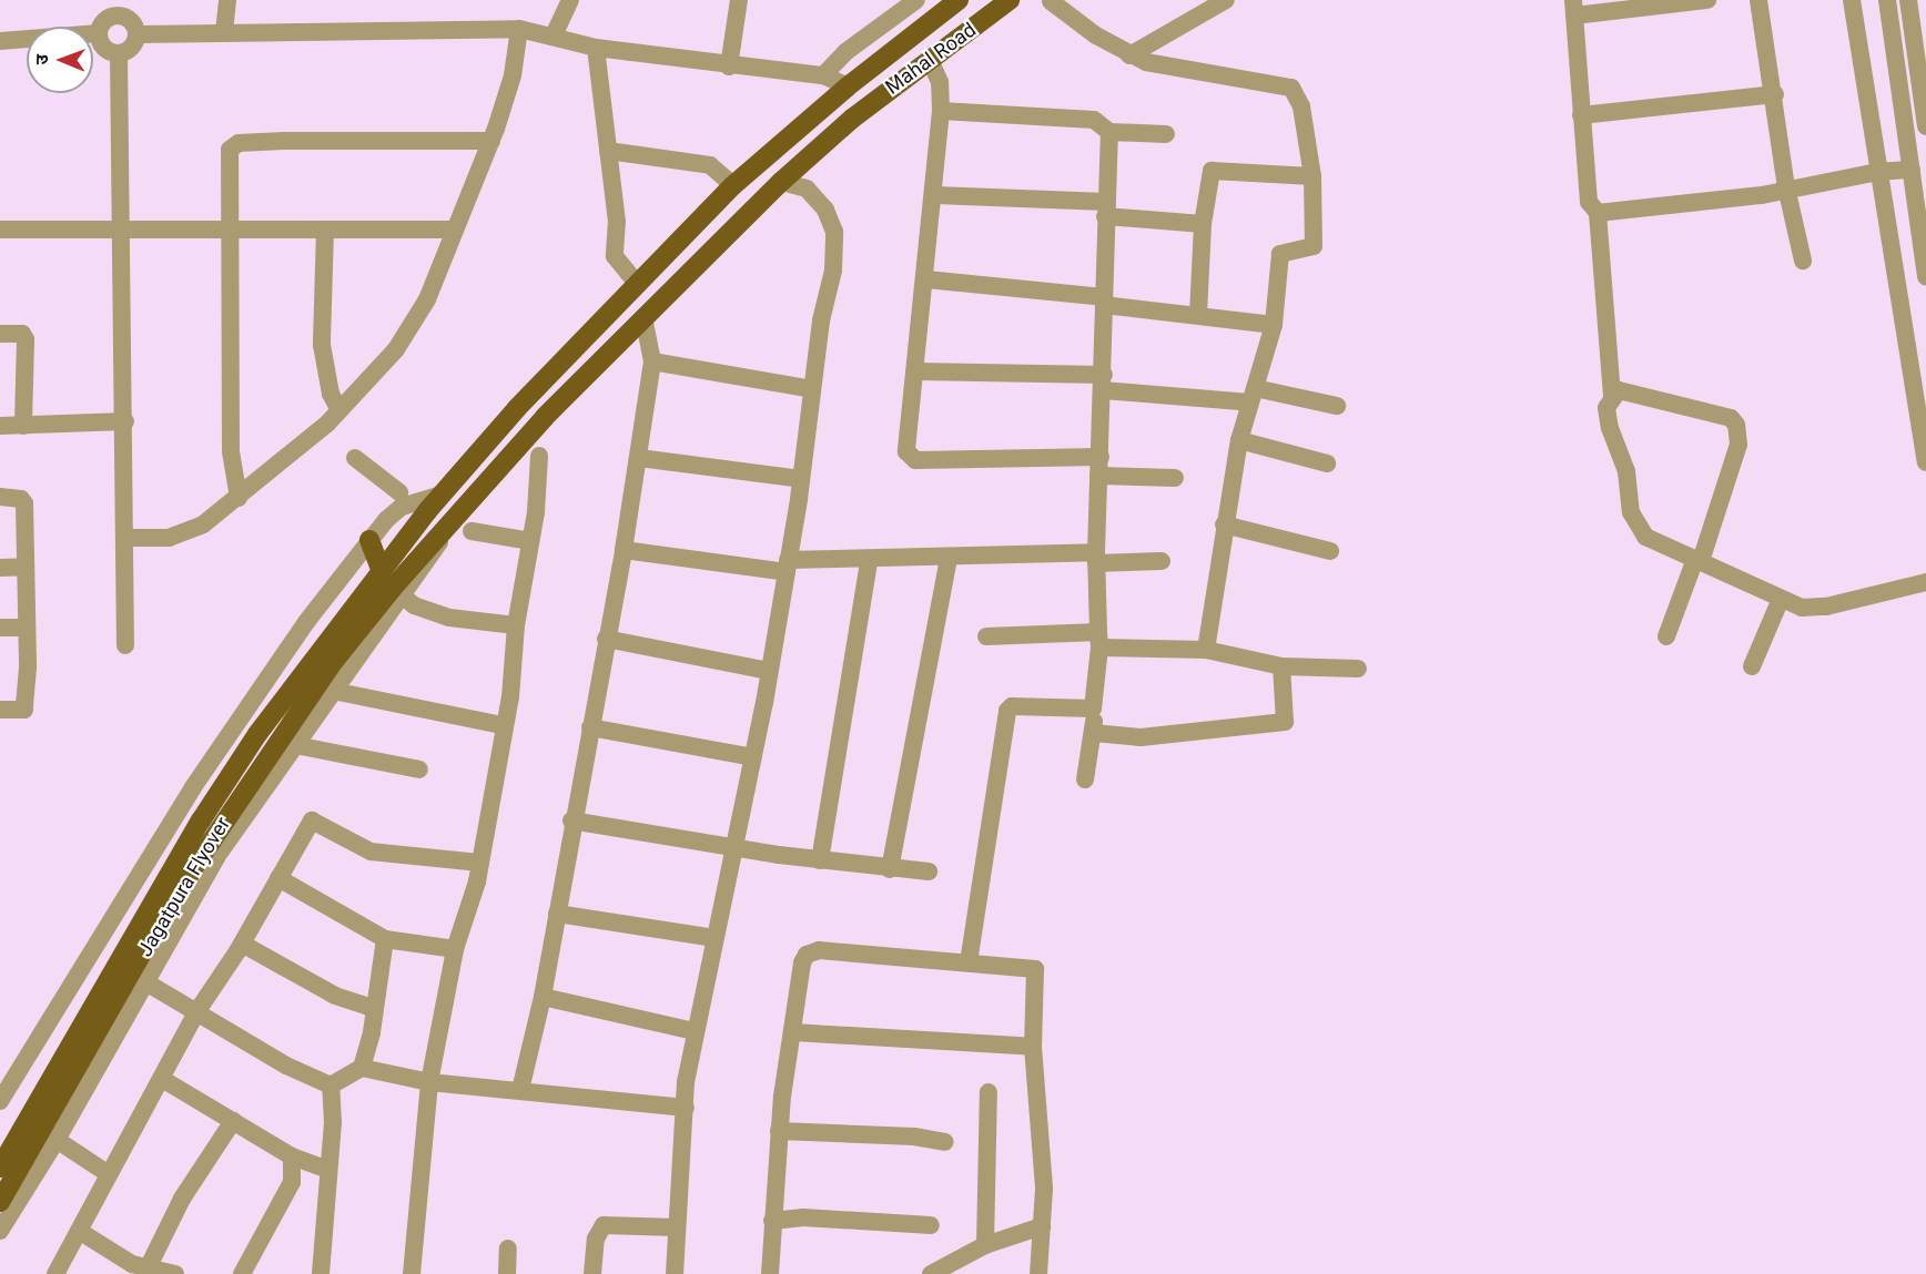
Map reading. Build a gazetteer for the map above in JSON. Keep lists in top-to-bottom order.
{
  "streets": {
    "main road": ["Mahal Road", "Jagatpura Flyover"]
  },
  "crossings": [
    ["Mahal Road", "Jagatpura Flyover"]
  ],
  "north": "left"
}
